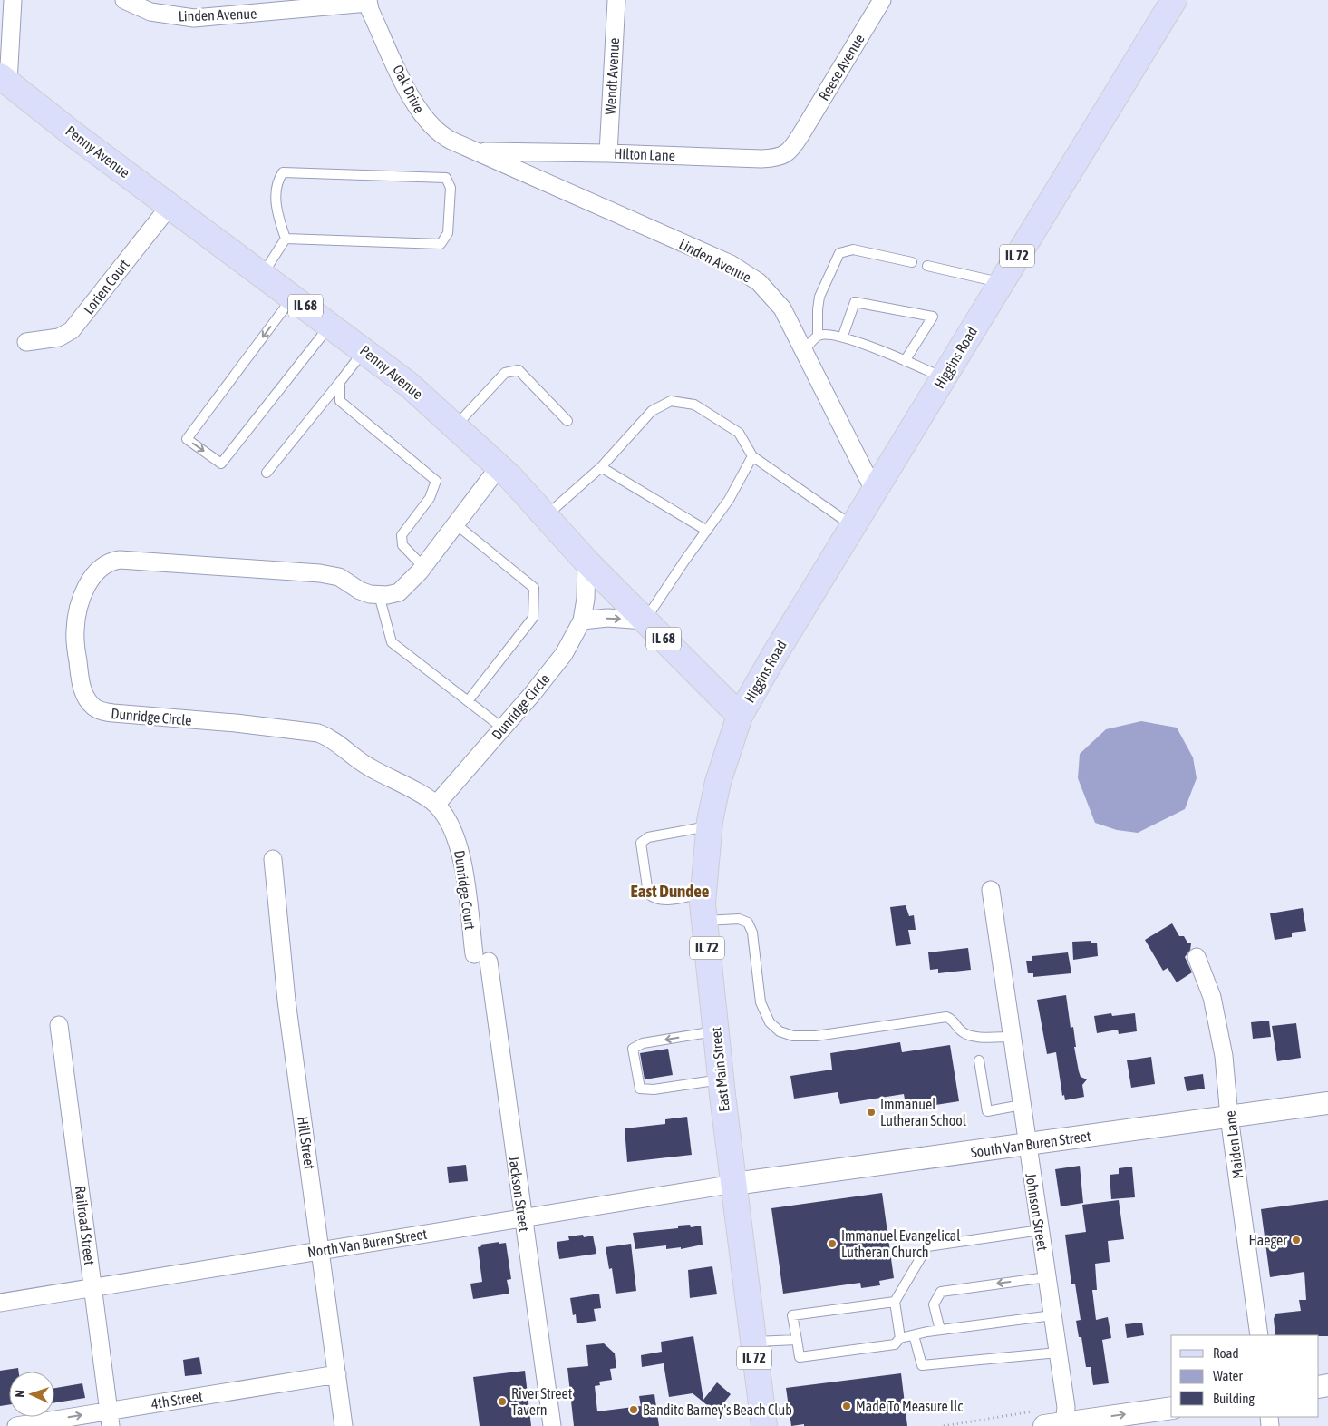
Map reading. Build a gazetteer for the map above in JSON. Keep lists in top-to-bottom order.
{
  "streets": {
    "main road": [
      "Penny Avenue",
      "IL 72",
      "IL 68",
      "Higgins Road",
      "East Main Street"
    ],
    "street": [
      "Linden Avenue",
      "Reese Avenue",
      "Wendt Avenue",
      "Oak Drive",
      "Hilton Lane",
      "Lorien Court",
      "Dunridge Circle",
      "Dunridge Court",
      "Hill Street",
      "South Van Buren Street",
      "Maiden Lane",
      "Jackson Street",
      "Johnson Street",
      "Railroad Street",
      "North Van Buren Street",
      "4th Street"
    ]
  },
  "crossings": [
    ["Linden Avenue", "Oak Drive"],
    ["Linden Avenue", "Hilton Lane"],
    ["Linden Avenue", "Higgins Road"],
    ["Reese Avenue", "Hilton Lane"],
    ["Wendt Avenue", "Hilton Lane"],
    ["Oak Drive", "Hilton Lane"],
    ["Penny Avenue", "Lorien Court"],
    ["Penny Avenue", "Higgins Road"],
    ["Penny Avenue", "Dunridge Circle"],
    ["Penny Avenue", "East Main Street"],
    ["Higgins Road", "East Main Street"],
    ["Dunridge Circle", "Dunridge Court"],
    ["Dunridge Court", "Jackson Street"],
    ["East Main Street", "South Van Buren Street"],
    ["East Main Street", "North Van Buren Street"],
    ["Hill Street", "North Van Buren Street"],
    ["Hill Street", "4th Street"],
    ["South Van Buren Street", "Maiden Lane"],
    ["South Van Buren Street", "Johnson Street"],
    ["South Van Buren Street", "North Van Buren Street"],
    ["Jackson Street", "North Van Buren Street"],
    ["Railroad Street", "North Van Buren Street"],
    ["Railroad Street", "4th Street"]
  ],
  "districts": ["East Dundee"],
  "places": [
    "Immanuel Lutheran School",
    "Haeger",
    "Immanuel Evangelical Lutheran Church",
    "River Street Tavern",
    "Made To Measure llc",
    "Bandito Barney's Beach Club"
  ],
  "legend": ["Road", "Water", "Building"],
  "north": "left"
}
